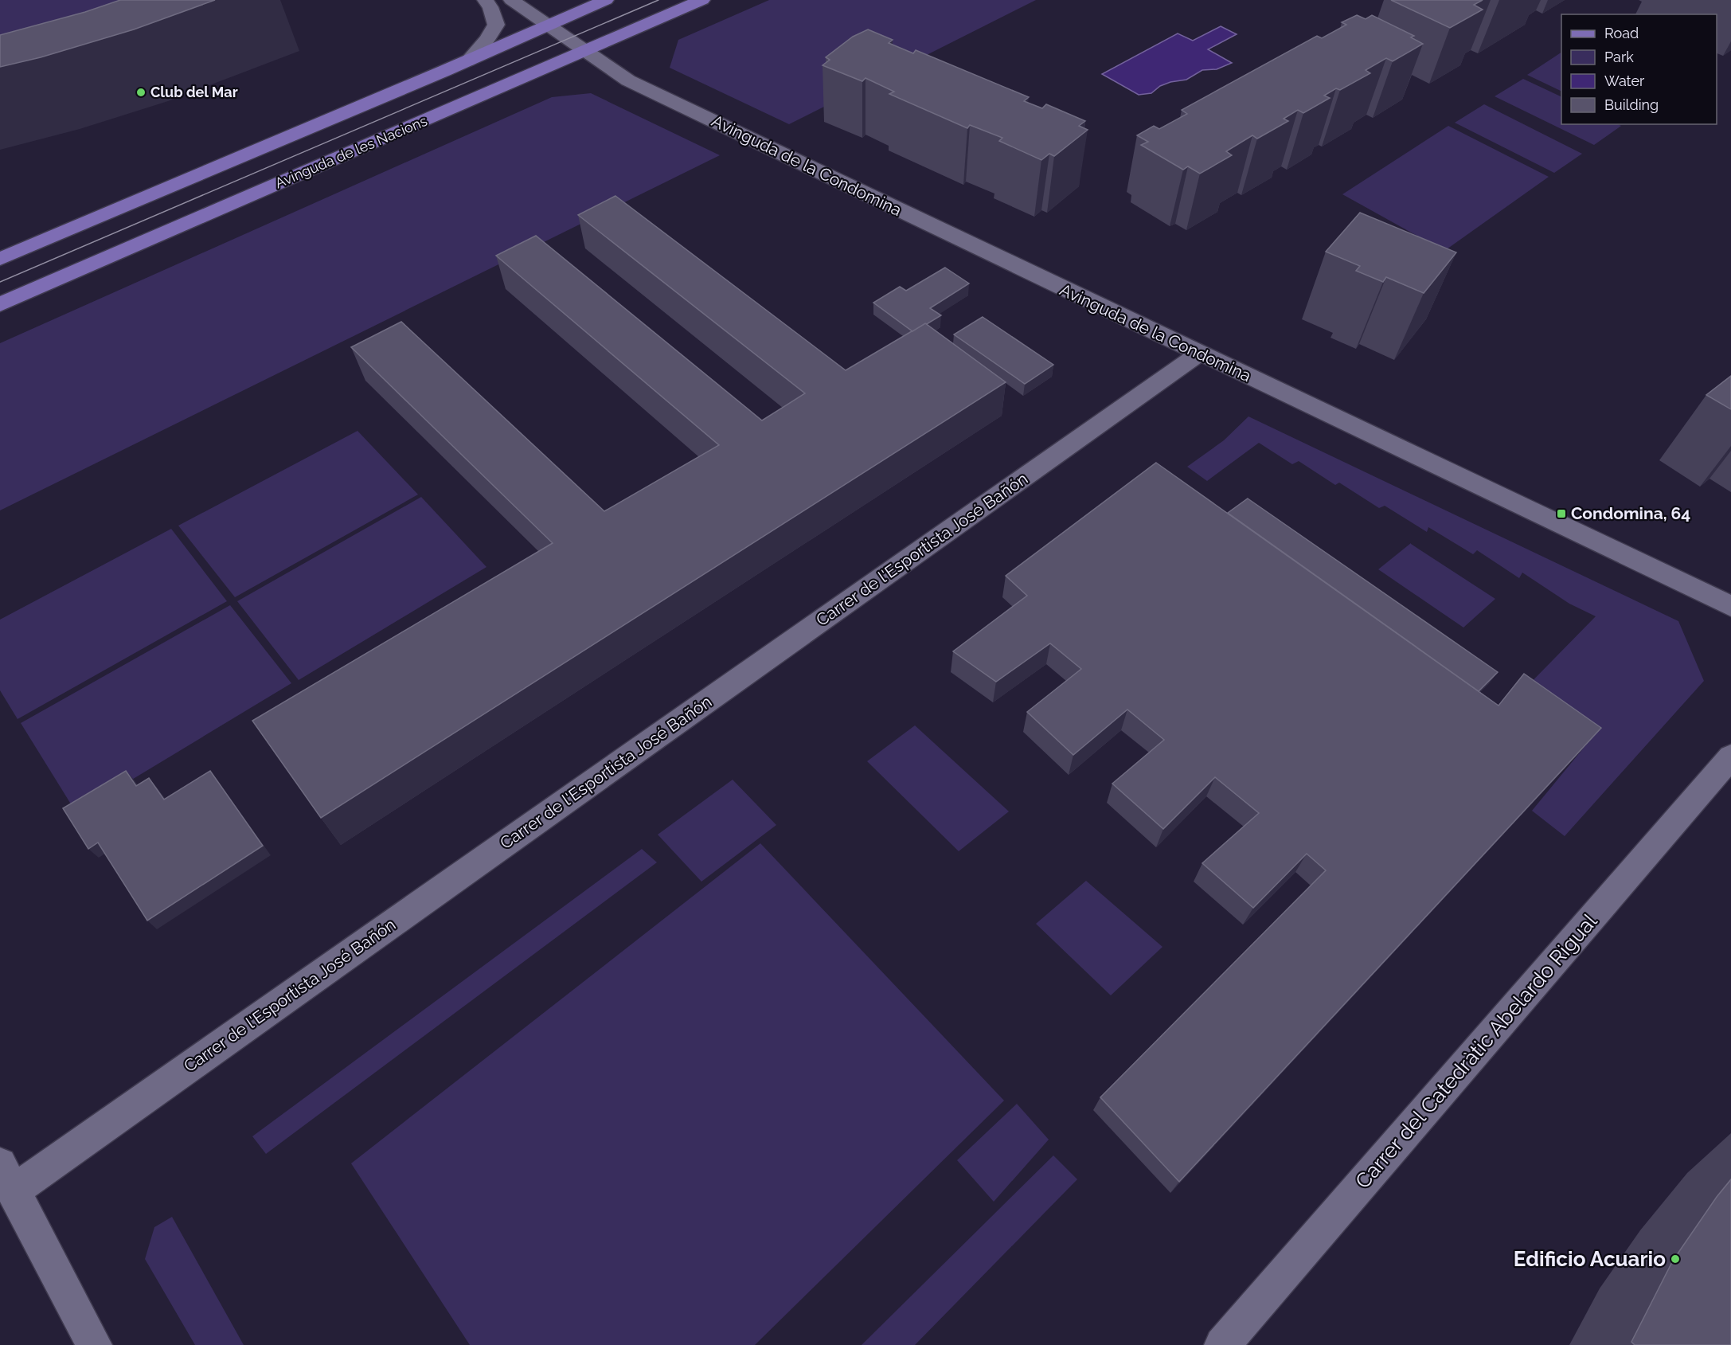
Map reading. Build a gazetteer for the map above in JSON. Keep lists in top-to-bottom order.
{
  "streets": {
    "main road": ["Avinguda de les Nacions"],
    "street": ["Avinguda de la Condomina", "Carrer de l'Esportista José Bañón", "Carrer del Catedràtic Abelardo Rigual"]
  },
  "crossings": [
    ["Avinguda de les Nacions", "Avinguda de la Condomina"],
    ["Avinguda de la Condomina", "Carrer de l'Esportista José Bañón"]
  ],
  "places": {
    "other": ["Club del Mar", "Edificio Acuario"],
    "transit": ["Condomina, 64"]
  },
  "legend": [
    "Road",
    "Park",
    "Water",
    "Building"
  ]
}
